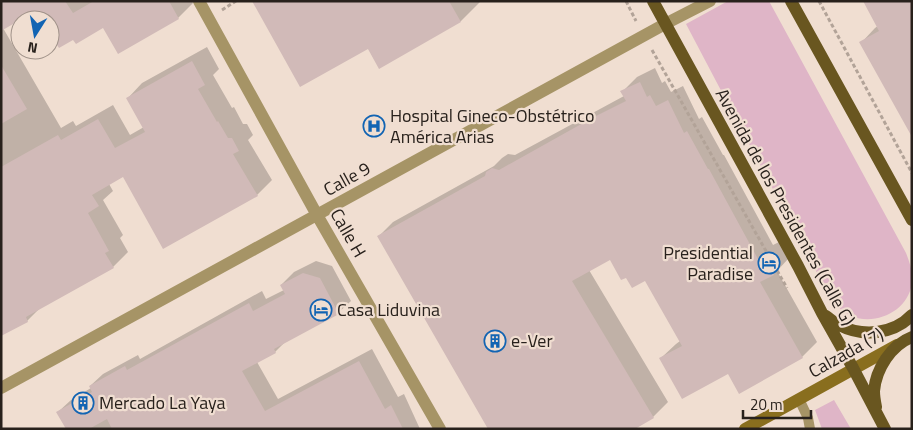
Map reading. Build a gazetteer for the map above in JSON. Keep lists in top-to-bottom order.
{
  "streets": {
    "main road": ["Avenida de los Presidentes (Calle G)", "Calzada (7)"],
    "street": ["Calle 9", "Calle H"]
  },
  "crossings": [
    ["Calle 9", "Avenida de los Presidentes (Calle G)"],
    ["Calle 9", "Calle H"],
    ["Avenida de los Presidentes (Calle G)", "Calzada (7)"]
  ],
  "places": {
    "hospital": ["Hospital Gineco-Obstétrico América Arias"],
    "hotel": ["Presidential Paradise", "Casa Liduvina"],
    "building": ["e-Ver", "Mercado La Yaya"]
  },
  "scale_bar": "20 m",
  "north": "bottom"
}
